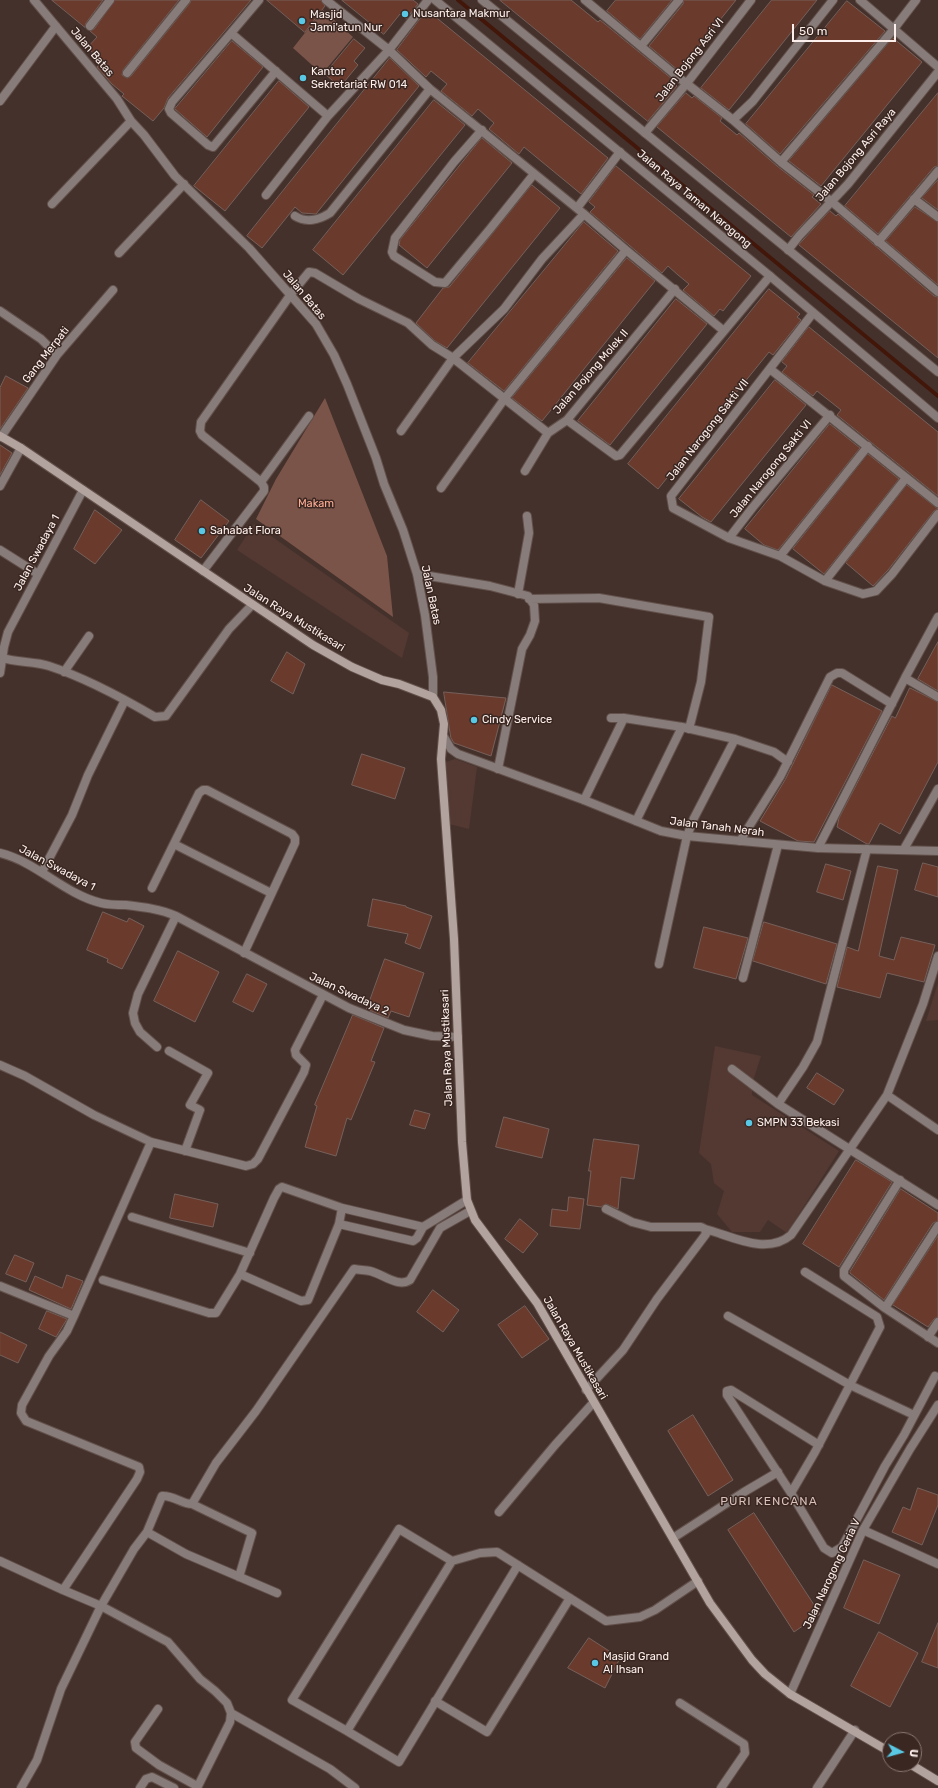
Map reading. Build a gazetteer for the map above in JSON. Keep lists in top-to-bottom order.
{
  "streets": {
    "main road": ["Jalan Raya Mustikasari"],
    "street": [
      "Jalan Batas",
      "Jalan Bojong Asri VI",
      "Jalan Bojong Asri Raya",
      "Jalan Raya Taman Narogong",
      "Gang Merpati",
      "Jalan Bojong Molek II",
      "Jalan Narogong Sakti VII",
      "Jalan Narogong Sakti VI",
      "Jalan Swadaya 1",
      "Jalan Tanah Nerah",
      "Jalan Swadaya 2",
      "Jalan Narogong Ceria V"
    ]
  },
  "crossings": [
    ["Jalan Batas", "Jalan Raya Mustikasari"],
    ["Jalan Bojong Asri VI", "Jalan Raya Taman Narogong"],
    ["Jalan Bojong Asri Raya", "Jalan Raya Taman Narogong"],
    ["Jalan Raya Taman Narogong", "Jalan Narogong Sakti VII"],
    ["Gang Merpati", "Jalan Raya Mustikasari"],
    ["Jalan Narogong Sakti VII", "Jalan Narogong Sakti VI"],
    ["Jalan Swadaya 1", "Jalan Raya Mustikasari"],
    ["Jalan Swadaya 1", "Jalan Swadaya 2"],
    ["Jalan Raya Mustikasari", "Jalan Tanah Nerah"],
    ["Jalan Raya Mustikasari", "Jalan Swadaya 2"],
    ["Jalan Raya Mustikasari", "Jalan Narogong Ceria V"]
  ],
  "districts": ["PURI KENCANA"],
  "parks": ["Makam"],
  "places": [
    "Nusantara Makmur",
    "Masjid Jami'atun Nur",
    "Kantor Sekretariat RW 014",
    "Sahabat Flora",
    "Cindy Service",
    "SMPN 33 Bekasi",
    "Masjid Grand Al Ihsan"
  ],
  "scale_bar": "50 m",
  "north": "right"
}
